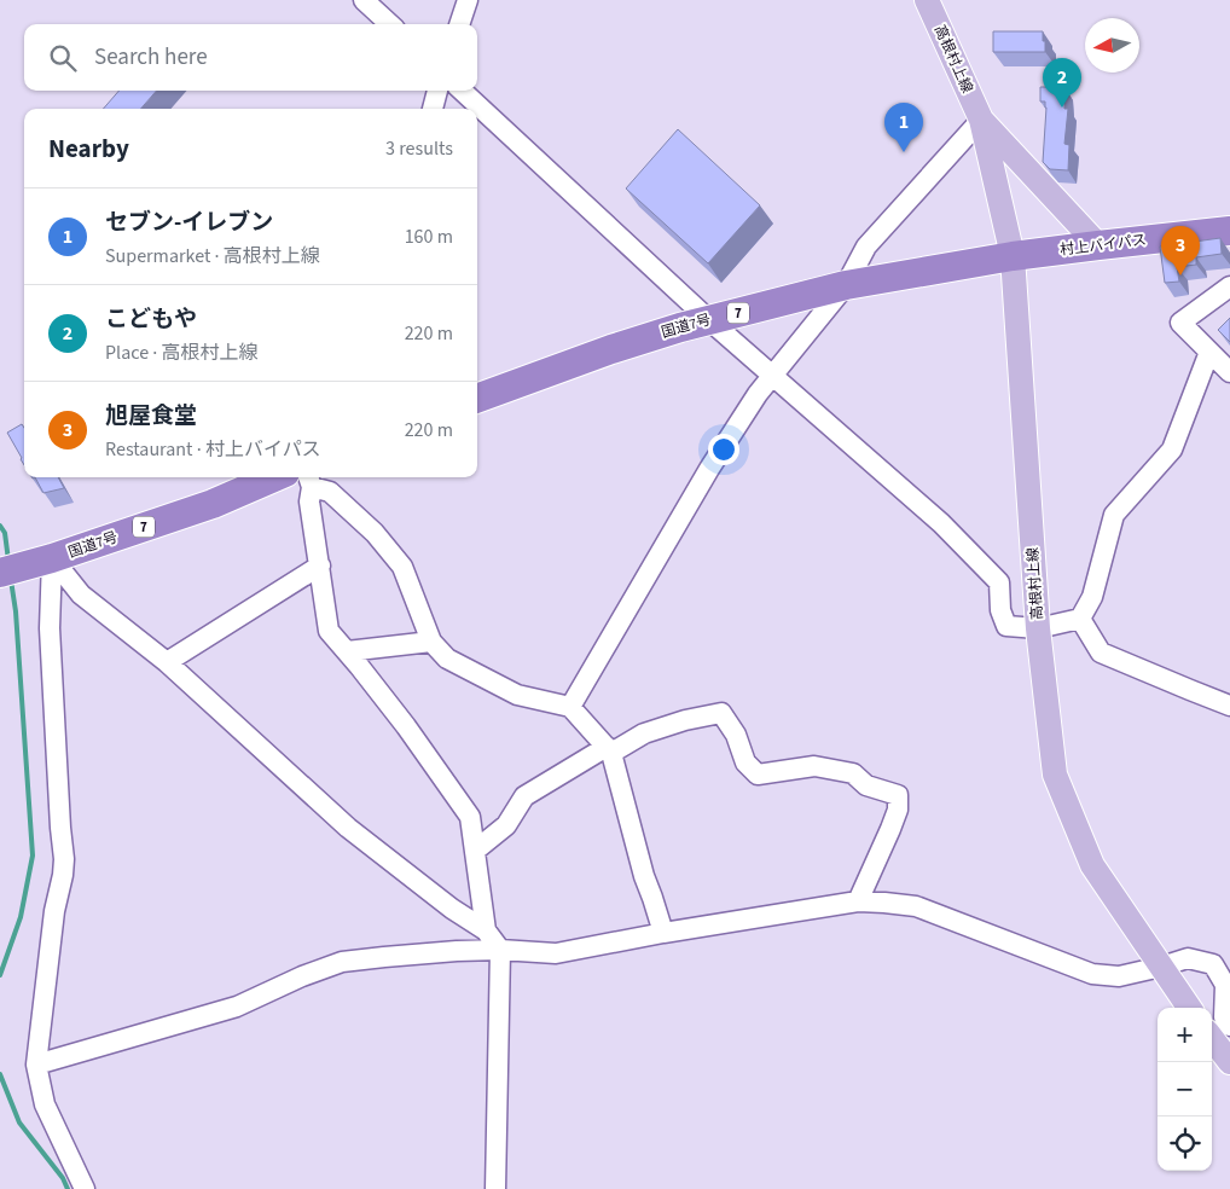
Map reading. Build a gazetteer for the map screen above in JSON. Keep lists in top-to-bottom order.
{
  "streets": {
    "highway": ["村上バイパス", "7", "国道7号"],
    "main road": ["高根村上線"]
  },
  "crossings": [
    ["高根村上線", "村上バイパス"],
    ["高根村上線", "国道7号"],
    ["村上バイパス", "国道7号"]
  ],
  "north": "left",
  "page": {
    "search": "Search here",
    "pins": ["2", "1", "3"],
    "heading": ["Nearby", "3 results"],
    "list": [
      {
        "mark": "1",
        "name": "セブン-イレブン",
        "note": "Supermarket · 高根村上線",
        "value": "160 m"
      },
      {
        "mark": "2",
        "name": "こどもや",
        "note": "Place · 高根村上線",
        "value": "220 m"
      },
      {
        "mark": "3",
        "name": "旭屋食堂",
        "note": "Restaurant · 村上バイパス",
        "value": "220 m"
      }
    ],
    "map_buttons": ["+", "−"]
  }
}
